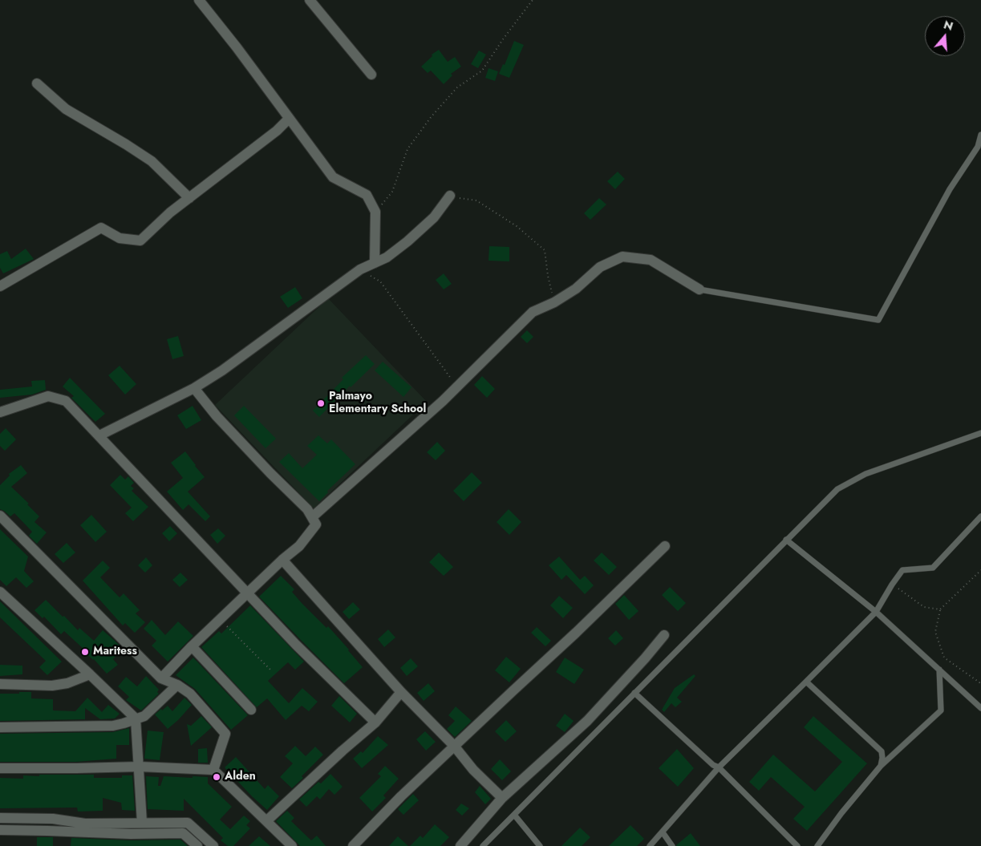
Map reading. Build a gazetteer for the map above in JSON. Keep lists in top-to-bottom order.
{
  "places": ["Palmayo Elementary School", "Maritess", "Alden"],
  "north": "top"
}
